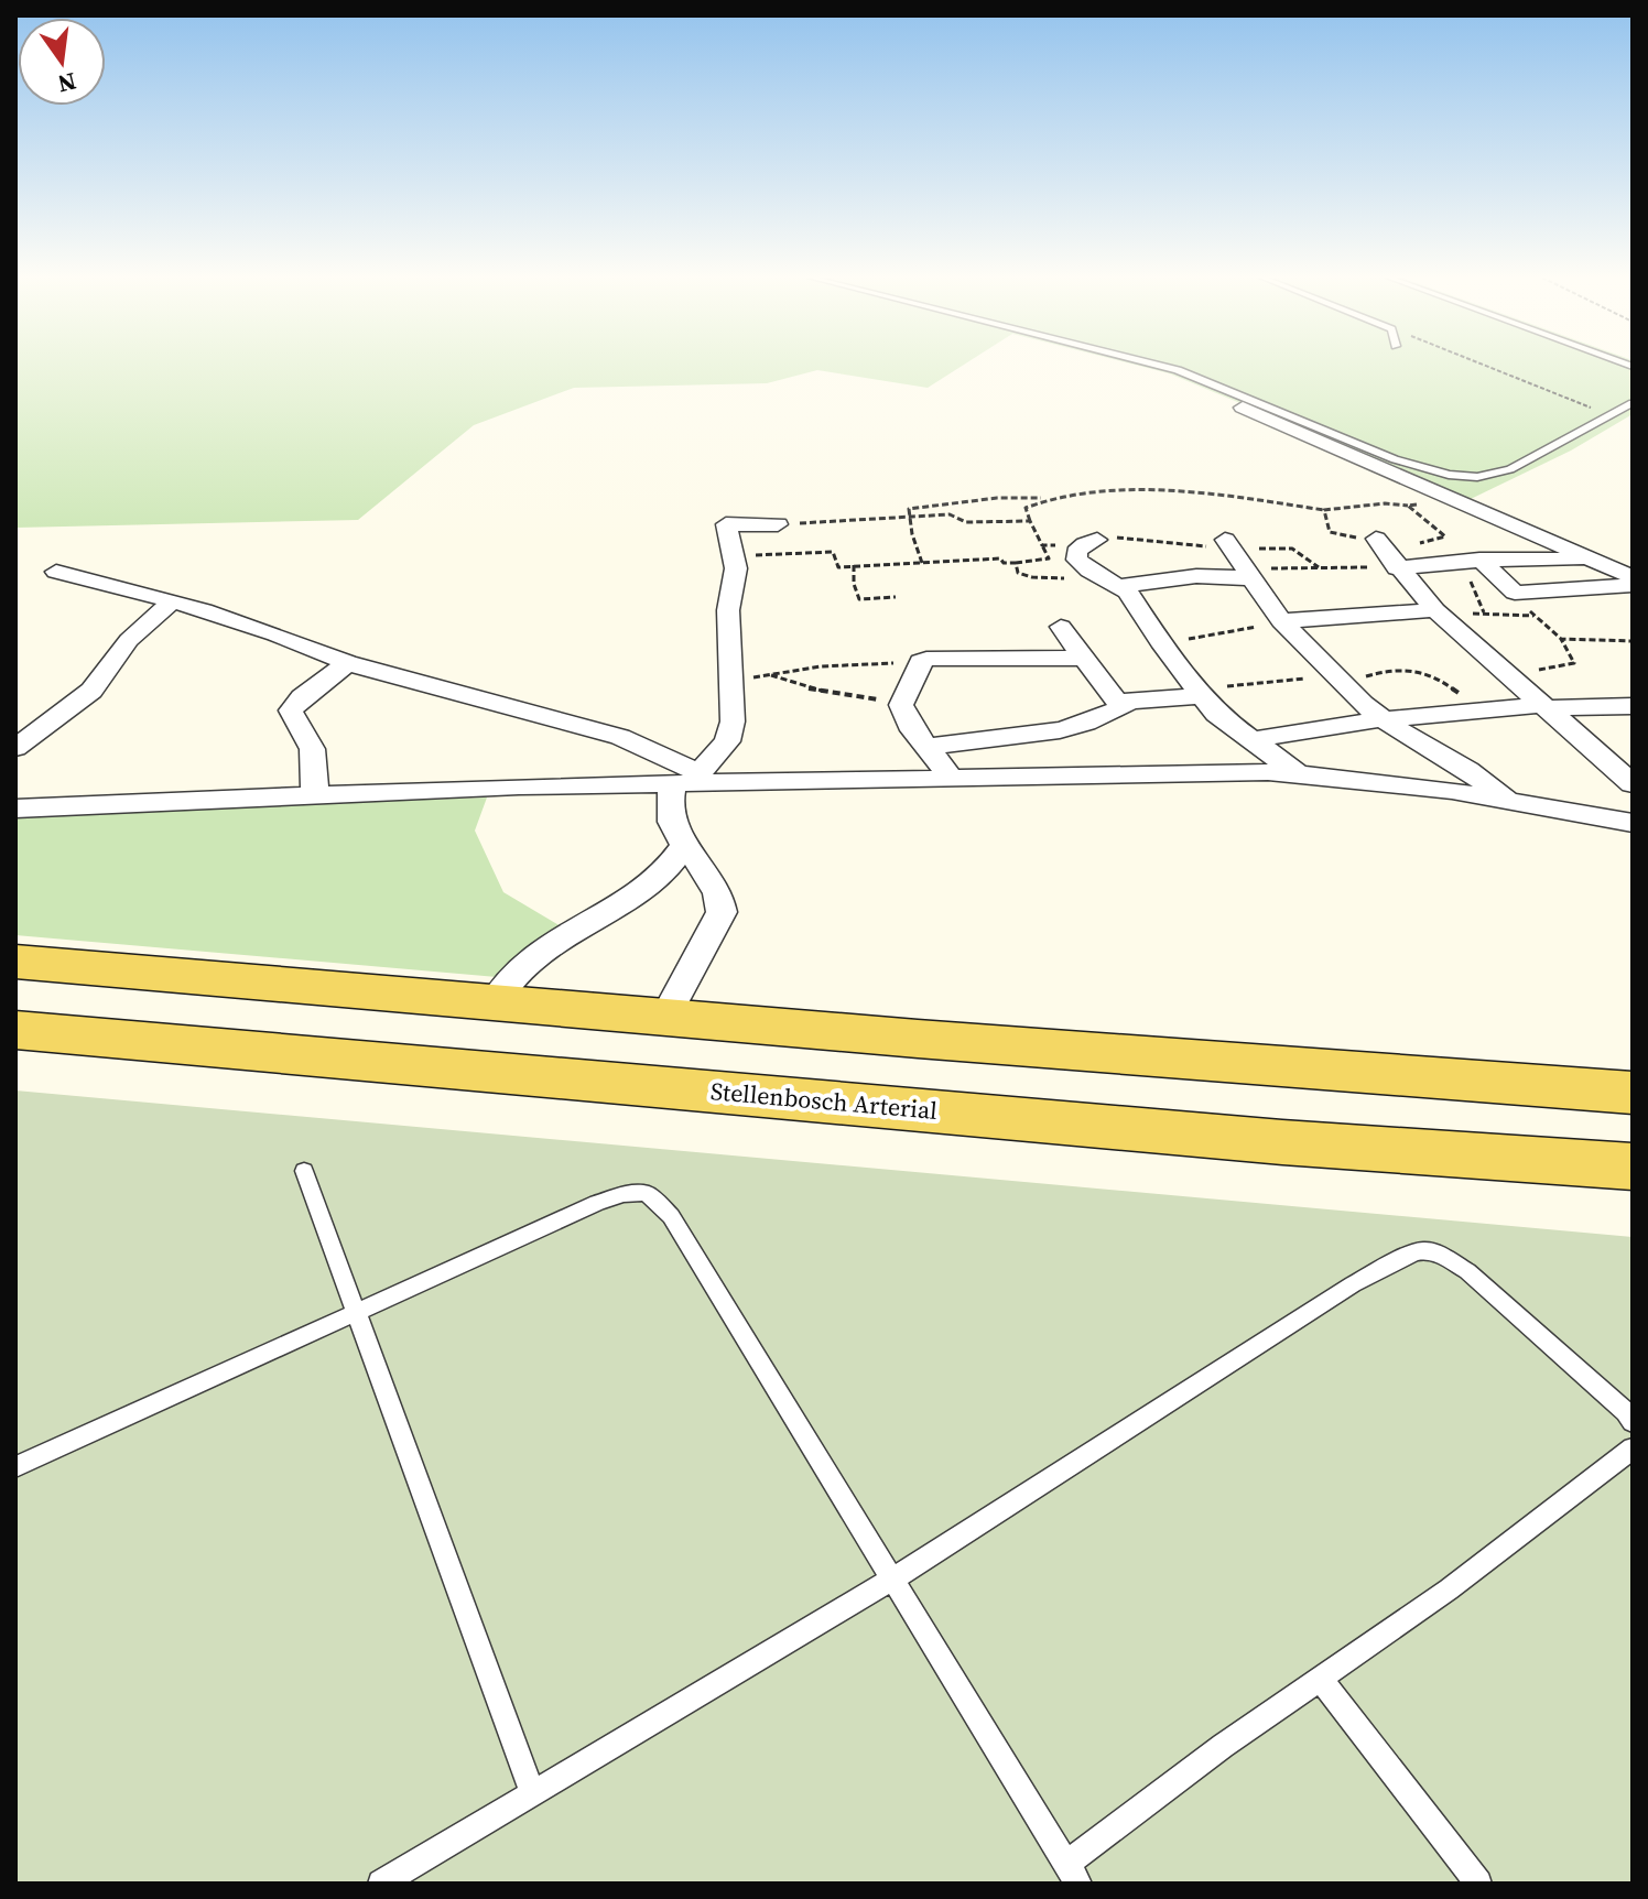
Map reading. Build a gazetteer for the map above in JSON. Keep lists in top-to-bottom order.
{
  "streets": {
    "main road": ["Stellenbosch Arterial"]
  },
  "north": "bottom"
}
